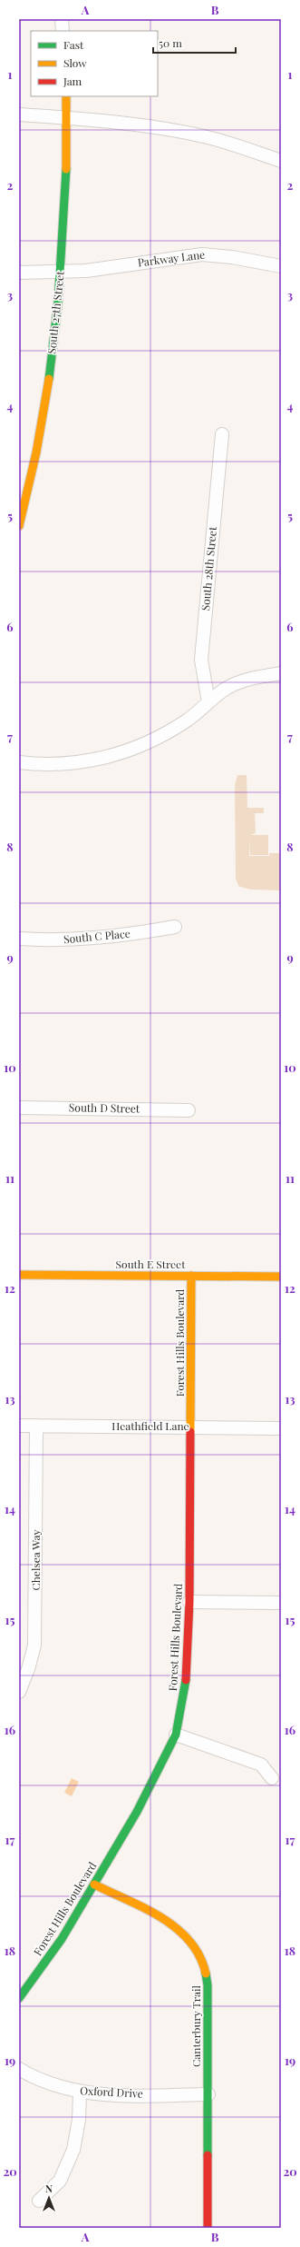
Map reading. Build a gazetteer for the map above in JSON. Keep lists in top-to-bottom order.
{
  "streets": {
    "street": [
      "Parkway Lane",
      "South 27th Street",
      "South 28th Street",
      "South C Place",
      "South D Street",
      "South E Street",
      "Forest Hills Boulevard",
      "Heathfield Lane",
      "Chelsea Way",
      "Canterbury Trail",
      "Oxford Drive"
    ]
  },
  "crossings": [
    ["Parkway Lane", "South 27th Street"],
    ["South E Street", "Forest Hills Boulevard"],
    ["Forest Hills Boulevard", "Heathfield Lane"],
    ["Forest Hills Boulevard", "Canterbury Trail"],
    ["Heathfield Lane", "Chelsea Way"],
    ["Canterbury Trail", "Oxford Drive"]
  ],
  "legend": ["Fast", "Slow", "Jam"],
  "scale_bar": "50 m",
  "north": "top",
  "grid": {
    "columns": ["A", "B"],
    "rows": [
      "1",
      "2",
      "3",
      "4",
      "5",
      "6",
      "7",
      "8",
      "9",
      "10",
      "11",
      "12",
      "13",
      "14",
      "15",
      "16",
      "17",
      "18",
      "19",
      "20"
    ]
  }
}
